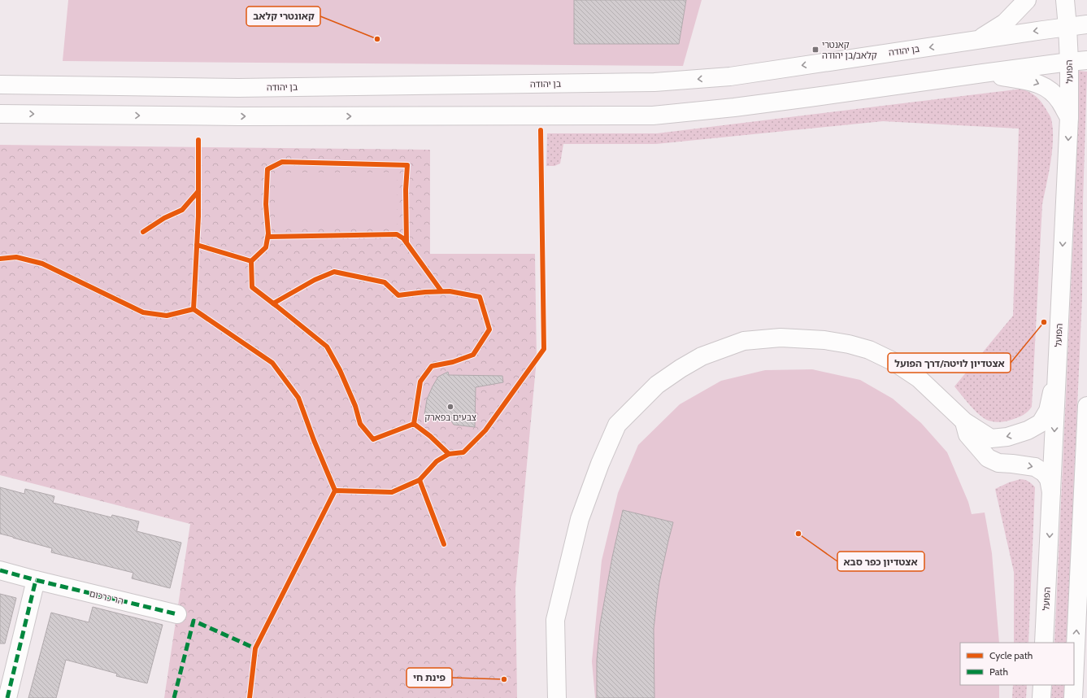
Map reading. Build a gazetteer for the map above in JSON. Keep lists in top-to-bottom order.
{
  "streets": {
    "main road": ["בן יהודה", "הפועל", "הר כרכום"]
  },
  "crossings": [
    ["בן יהודה", "הפועל"]
  ],
  "places": {
    "other": [
      "קאונטרי קלאב",
      "אצטדיון לויטה/דרך הפועל",
      "צבעים בפארק",
      "אצטדיון כפר סבא",
      "פינת חי"
    ],
    "transit": ["קאנטרי קלאב/בן יהודה"]
  },
  "legend": ["Cycle path", "Path"]
}
